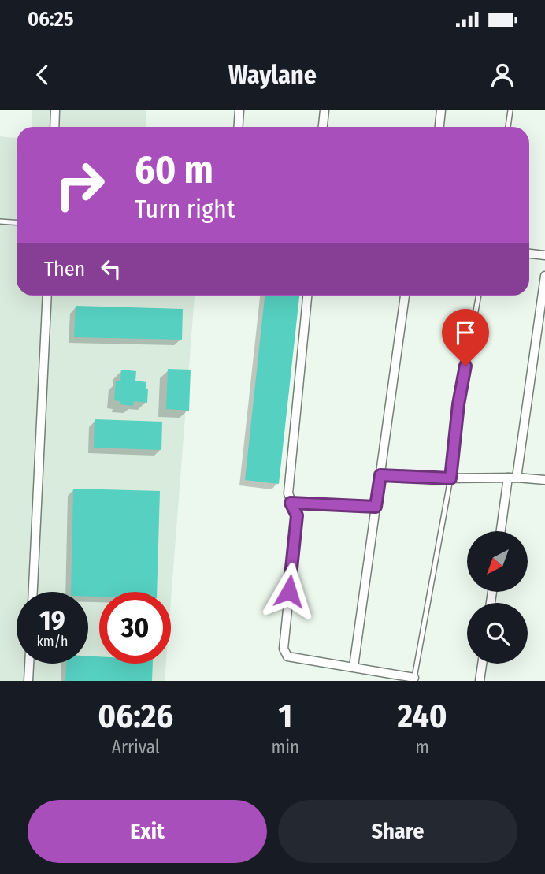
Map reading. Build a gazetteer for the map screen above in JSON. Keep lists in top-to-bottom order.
{
  "north": "bottom left",
  "page": {
    "status": "06:25",
    "header": "Waylane",
    "turn": ["60 m", "Turn right"],
    "then": "Then",
    "speed": "19 km/h",
    "limit": "30",
    "eta": [
      "06:26",
      "Arrival",
      "1",
      "min",
      "240",
      "m"
    ],
    "buttons": ["Exit", "Share"]
  }
}
